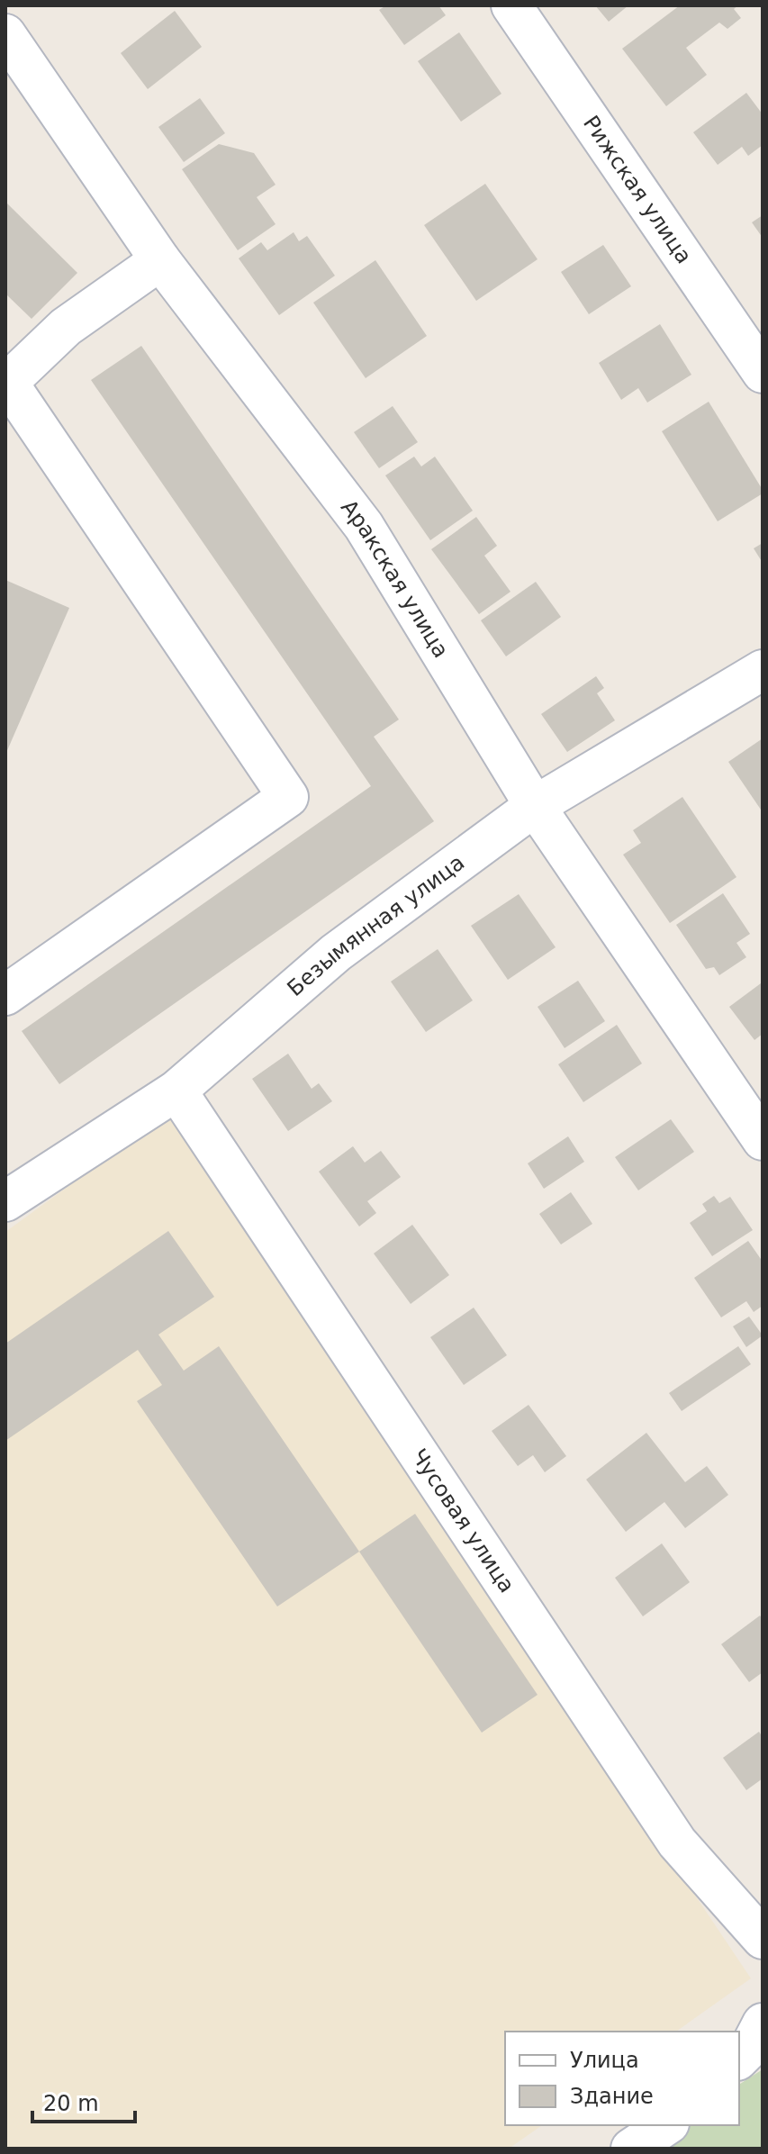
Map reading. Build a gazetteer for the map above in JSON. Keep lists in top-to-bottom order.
{
  "streets": {
    "street": [
      "Рижская улица",
      "Аракская улица",
      "Безымянная улица",
      "Чусовая улица"
    ]
  },
  "crossings": [
    ["Аракская улица", "Безымянная улица"],
    ["Безымянная улица", "Чусовая улица"]
  ],
  "legend": ["Улица", "Здание"],
  "scale_bar": "20 m"
}
